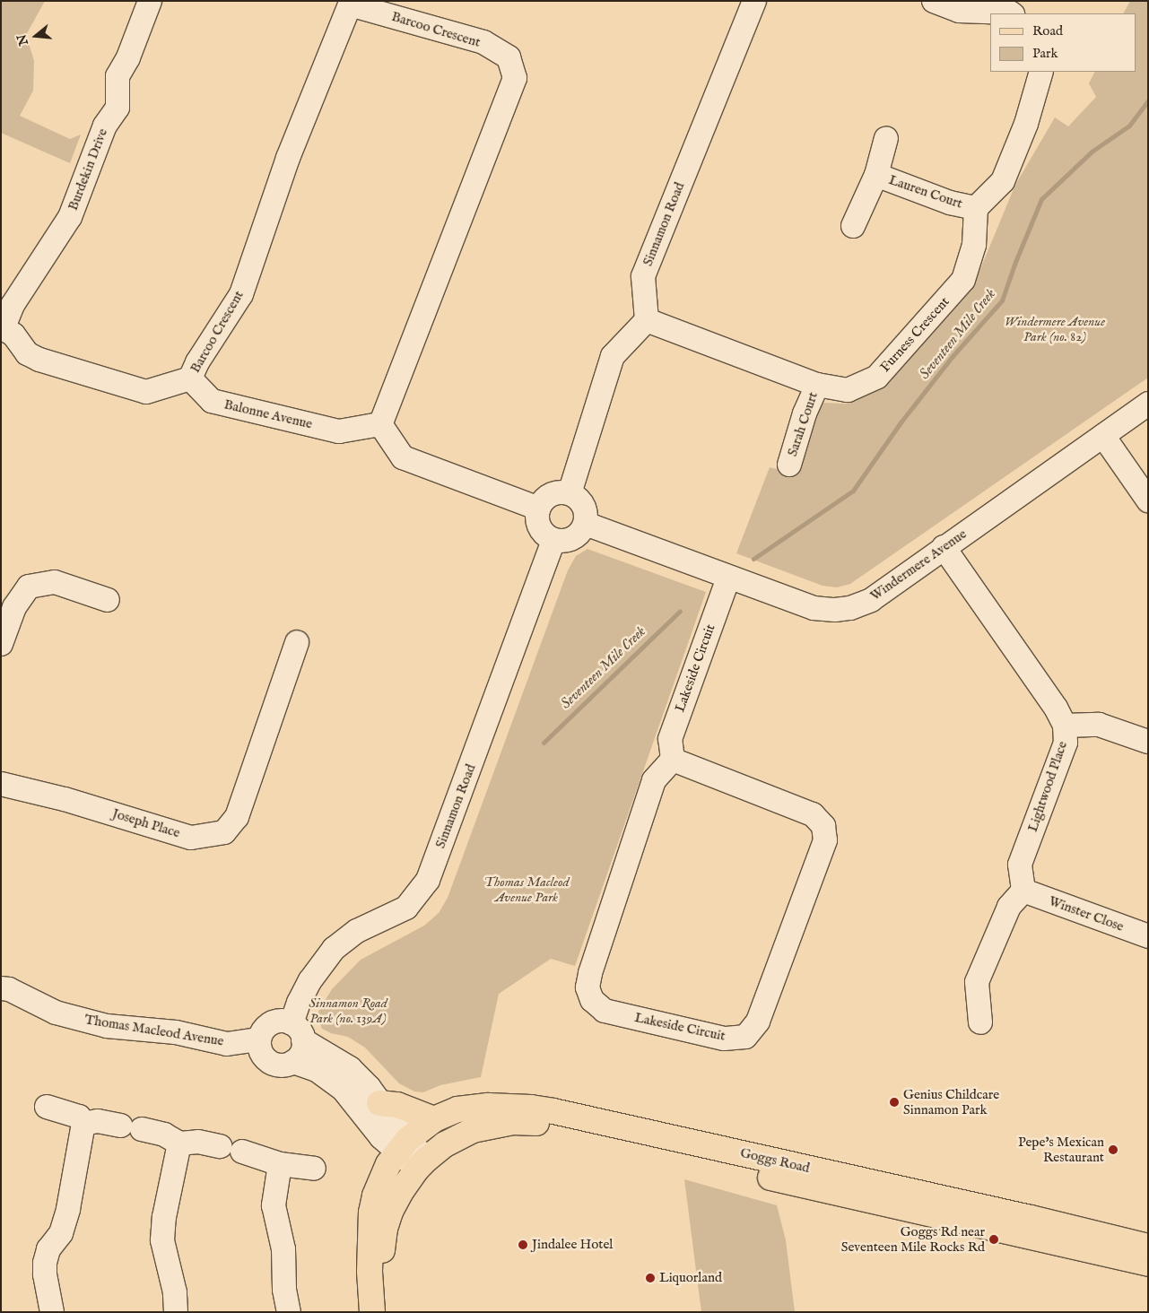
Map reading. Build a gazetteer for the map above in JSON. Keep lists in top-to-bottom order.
{
  "streets": {
    "main road": ["Goggs Road"],
    "street": [
      "Barcoo Crescent",
      "Burdekin Drive",
      "Lauren Court",
      "Sinnamon Road",
      "Furness Crescent",
      "Balonne Avenue",
      "Sarah Court",
      "Windermere Avenue",
      "Lakeside Circuit",
      "Lightwood Place",
      "Joseph Place",
      "Winster Close",
      "Thomas Macleod Avenue"
    ]
  },
  "crossings": [
    ["Barcoo Crescent", "Balonne Avenue"],
    ["Lauren Court", "Furness Crescent"],
    ["Sinnamon Road", "Furness Crescent"],
    ["Sinnamon Road", "Windermere Avenue"],
    ["Sinnamon Road", "Thomas Macleod Avenue"],
    ["Furness Crescent", "Sarah Court"],
    ["Windermere Avenue", "Lakeside Circuit"],
    ["Windermere Avenue", "Lightwood Place"],
    ["Lightwood Place", "Winster Close"]
  ],
  "water": ["Seventeen Mile Creek"],
  "parks": ["Windermere Avenue Park (no. 82)", "Thomas Macleod Avenue Park", "Sinnamon Road Park (no. 139A)"],
  "places": [
    "Genius Childcare Sinnamon Park",
    "Pepe's Mexican Restaurant",
    "Goggs Rd near Seventeen Mile Rocks Rd",
    "Jindalee Hotel",
    "Liquorland"
  ],
  "legend": ["Road", "Park"],
  "north": "left"
}
